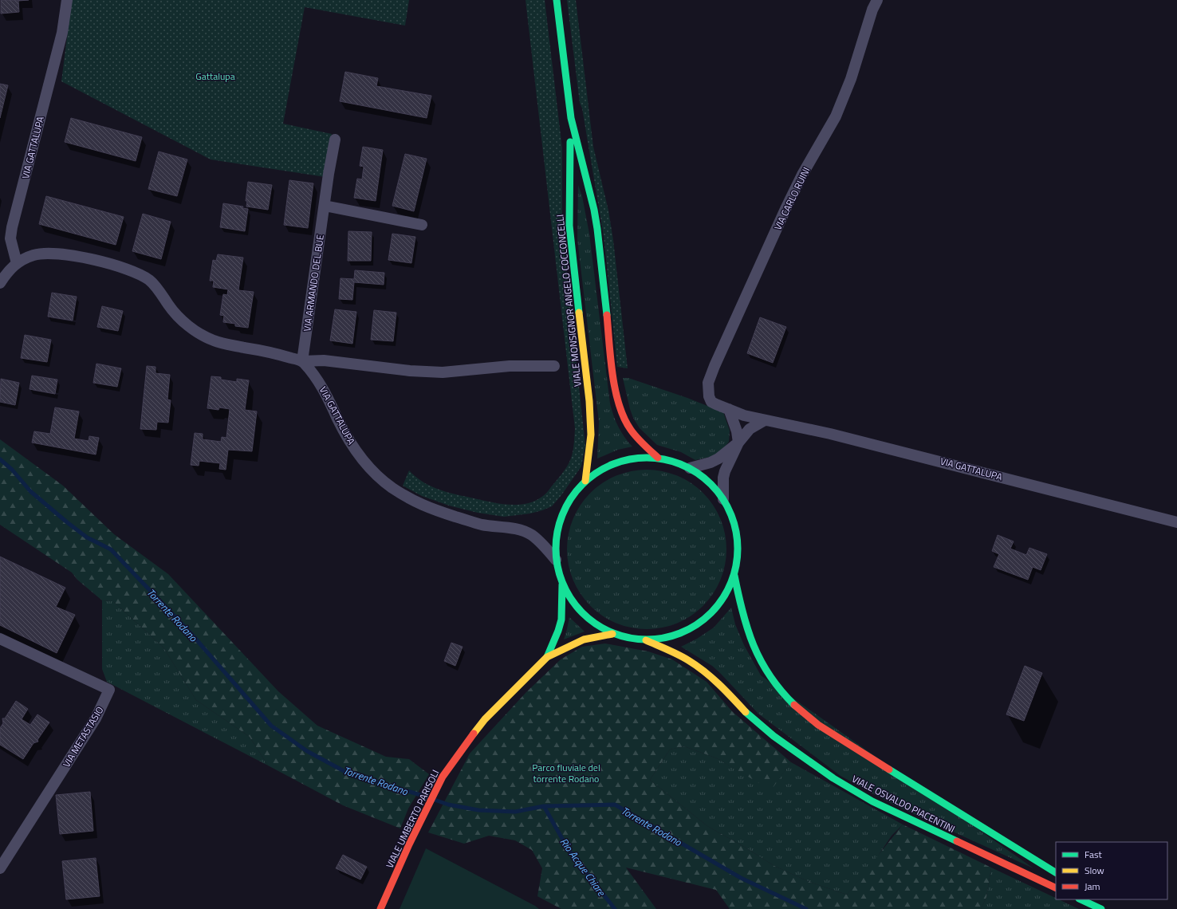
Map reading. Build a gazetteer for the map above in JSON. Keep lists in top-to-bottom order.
{
  "streets": {
    "main road": ["VIALE MONSIGNOR ANGELO COCCONCELLI", "VIALE OSVALDO PIACENTINI", "VIALE UMBERTO PARISOLI"],
    "street": [
      "VIA GATTALUPA",
      "VIA CARLO RUINI",
      "VIA ARMANDO DEL BUE",
      "VIA METASTASIO"
    ]
  },
  "crossings": [
    ["VIA GATTALUPA", "VIA CARLO RUINI"],
    ["VIA GATTALUPA", "VIA ARMANDO DEL BUE"]
  ],
  "water": ["Torrente Rodano", "Rio Acque Chiare"],
  "parks": ["Gattalupa", "Parco fluviale del torrente Rodano"],
  "legend": ["Fast", "Slow", "Jam"]
}
